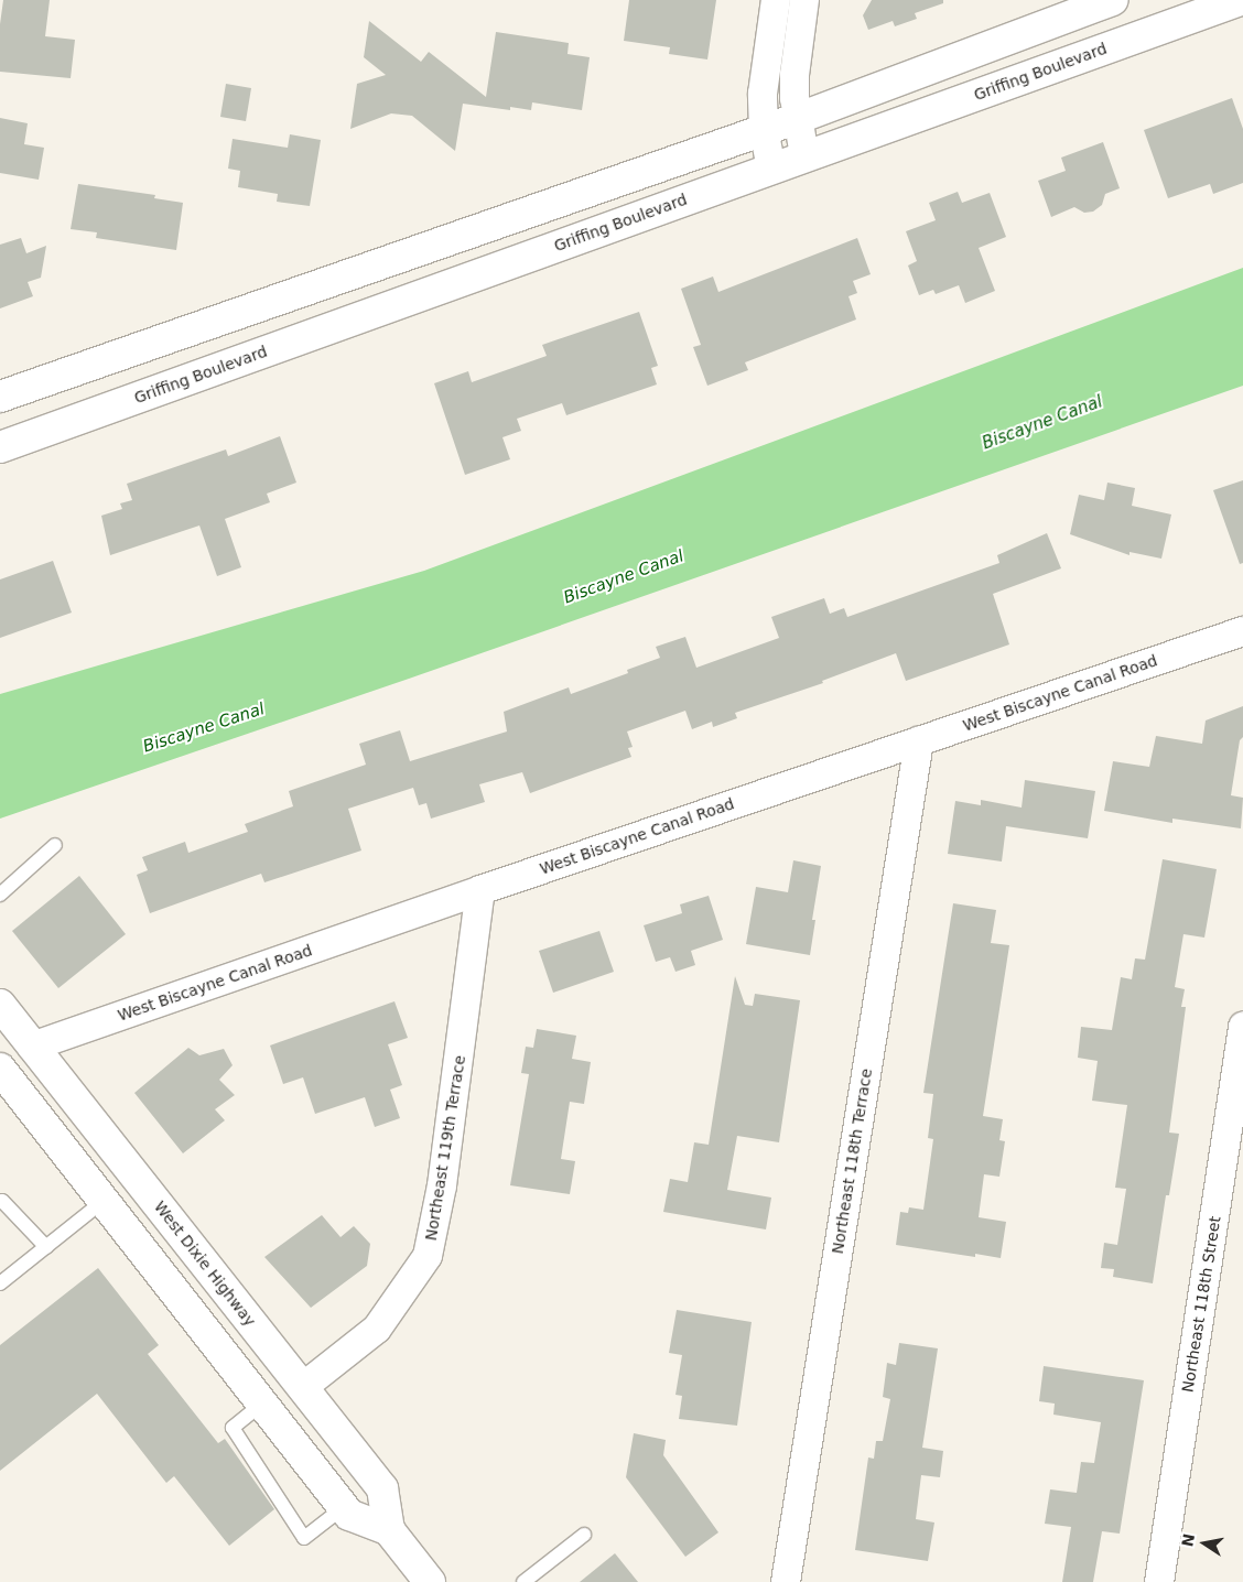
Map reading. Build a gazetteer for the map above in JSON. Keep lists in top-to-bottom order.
{
  "streets": {
    "street": [
      "Griffing Boulevard",
      "West Biscayne Canal Road",
      "Northeast 119th Terrace",
      "Northeast 118th Terrace",
      "West Dixie Highway",
      "Northeast 118th Street"
    ]
  },
  "crossings": [
    ["West Biscayne Canal Road", "Northeast 119th Terrace"],
    ["West Biscayne Canal Road", "Northeast 118th Terrace"],
    ["West Biscayne Canal Road", "West Dixie Highway"],
    ["Northeast 119th Terrace", "West Dixie Highway"]
  ],
  "water": ["Biscayne Canal"],
  "north": "left"
}
